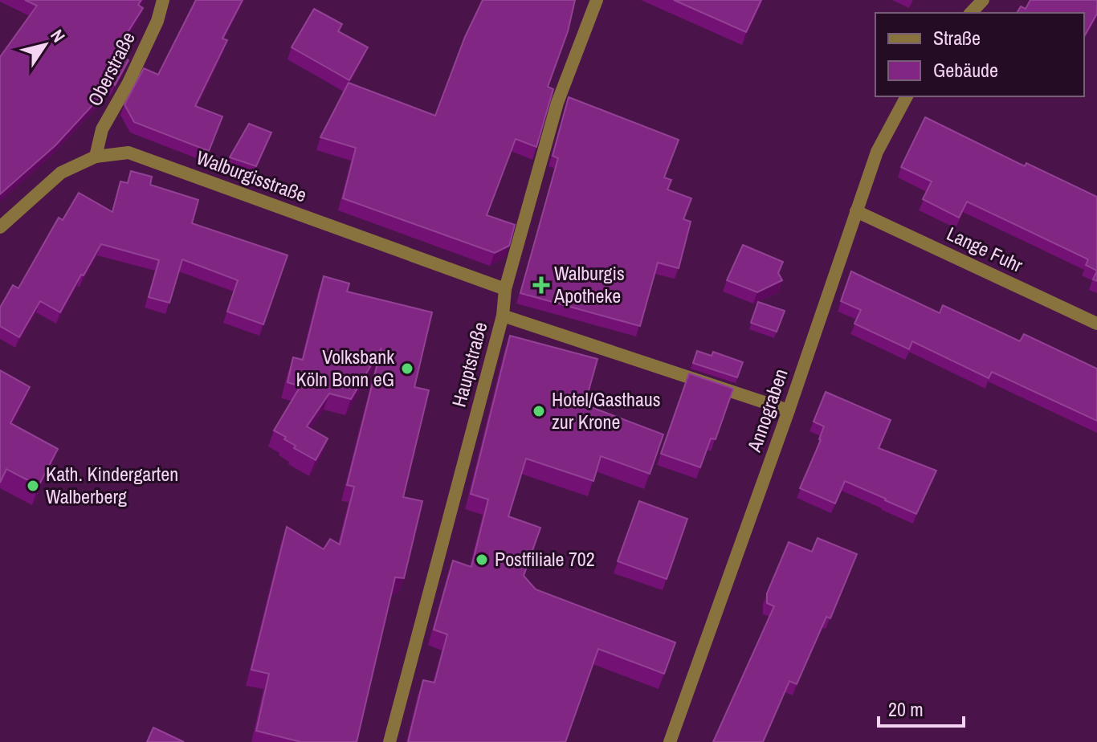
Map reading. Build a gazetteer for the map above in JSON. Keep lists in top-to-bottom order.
{
  "streets": {
    "street": [
      "Oberstraße",
      "Walburgisstraße",
      "Lange Fuhr",
      "Hauptstraße",
      "Annograben"
    ]
  },
  "crossings": [
    ["Oberstraße", "Walburgisstraße"],
    ["Walburgisstraße", "Hauptstraße"],
    ["Lange Fuhr", "Annograben"]
  ],
  "places": {
    "health": ["Walburgis Apotheke"],
    "other": [
      "Volksbank Köln Bonn eG",
      "Hotel/Gasthaus zur Krone",
      "Kath. Kindergarten Walberberg",
      "Postfiliale 702"
    ]
  },
  "legend": ["Straße", "Gebäude"],
  "scale_bar": "20 m",
  "north": "top right"
}
